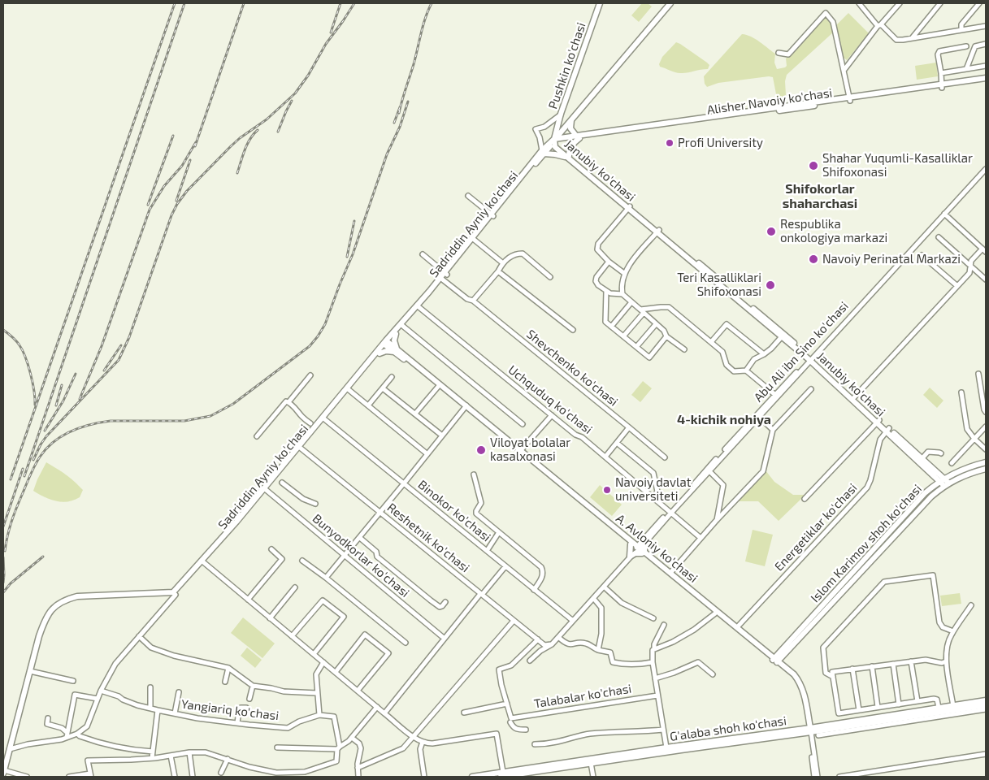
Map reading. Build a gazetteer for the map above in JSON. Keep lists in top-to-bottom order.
{
  "streets": {
    "main road": [
      "Pushkin ko'chasi",
      "Alisher Navoiy ko'chasi",
      "Janubiy ko'chasi",
      "Sadriddin Ayniy ko'chasi",
      "Islom Karimov shoh ko'chasi",
      "A. Avloniy ko'chasi",
      "G'alaba shoh ko'chasi"
    ],
    "street": [
      "Abu Ali ibn Sino ko'chasi",
      "Shevchenko ko'chasi",
      "Uchquduq ko'chasi",
      "Binokor ko'chasi",
      "Energetiklar ko'chasi",
      "Reshetnik ko'chasi",
      "Bunyodkorlar ko'chasi",
      "Talabalar ko'chasi",
      "Yangiariq ko'chasi"
    ]
  },
  "crossings": [
    ["Pushkin ko'chasi", "Alisher Navoiy ko'chasi"],
    ["Pushkin ko'chasi", "Janubiy ko'chasi"],
    ["Pushkin ko'chasi", "Sadriddin Ayniy ko'chasi"],
    ["Alisher Navoiy ko'chasi", "Janubiy ko'chasi"],
    ["Alisher Navoiy ko'chasi", "Sadriddin Ayniy ko'chasi"],
    ["Janubiy ko'chasi", "Sadriddin Ayniy ko'chasi"],
    ["Janubiy ko'chasi", "Abu Ali ibn Sino ko'chasi"],
    ["Janubiy ko'chasi", "Energetiklar ko'chasi"],
    ["Janubiy ko'chasi", "Islom Karimov shoh ko'chasi"],
    ["Sadriddin Ayniy ko'chasi", "Shevchenko ko'chasi"],
    ["Sadriddin Ayniy ko'chasi", "Uchquduq ko'chasi"],
    ["Sadriddin Ayniy ko'chasi", "Binokor ko'chasi"],
    ["Sadriddin Ayniy ko'chasi", "Reshetnik ko'chasi"],
    ["Sadriddin Ayniy ko'chasi", "A. Avloniy ko'chasi"],
    ["Sadriddin Ayniy ko'chasi", "Bunyodkorlar ko'chasi"],
    ["Abu Ali ibn Sino ko'chasi", "Uchquduq ko'chasi"],
    ["Abu Ali ibn Sino ko'chasi", "Binokor ko'chasi"],
    ["Abu Ali ibn Sino ko'chasi", "Reshetnik ko'chasi"],
    ["Abu Ali ibn Sino ko'chasi", "A. Avloniy ko'chasi"],
    ["Energetiklar ko'chasi", "A. Avloniy ko'chasi"],
    ["Islom Karimov shoh ko'chasi", "A. Avloniy ko'chasi"],
    ["A. Avloniy ko'chasi", "G'alaba shoh ko'chasi"]
  ],
  "districts": ["Shifokorlar shaharchasi", "4-kichik nohiya"],
  "places": [
    "Profi University",
    "Shahar Yuqumli-Kasalliklar Shifoxonasi",
    "Respublika onkologiya markazi",
    "Navoiy Perinatal Markazi",
    "Teri Kasalliklari Shifoxonasi",
    "Viloyat bolalar kasalxonasi",
    "Navoiy davlat universiteti"
  ]
}
